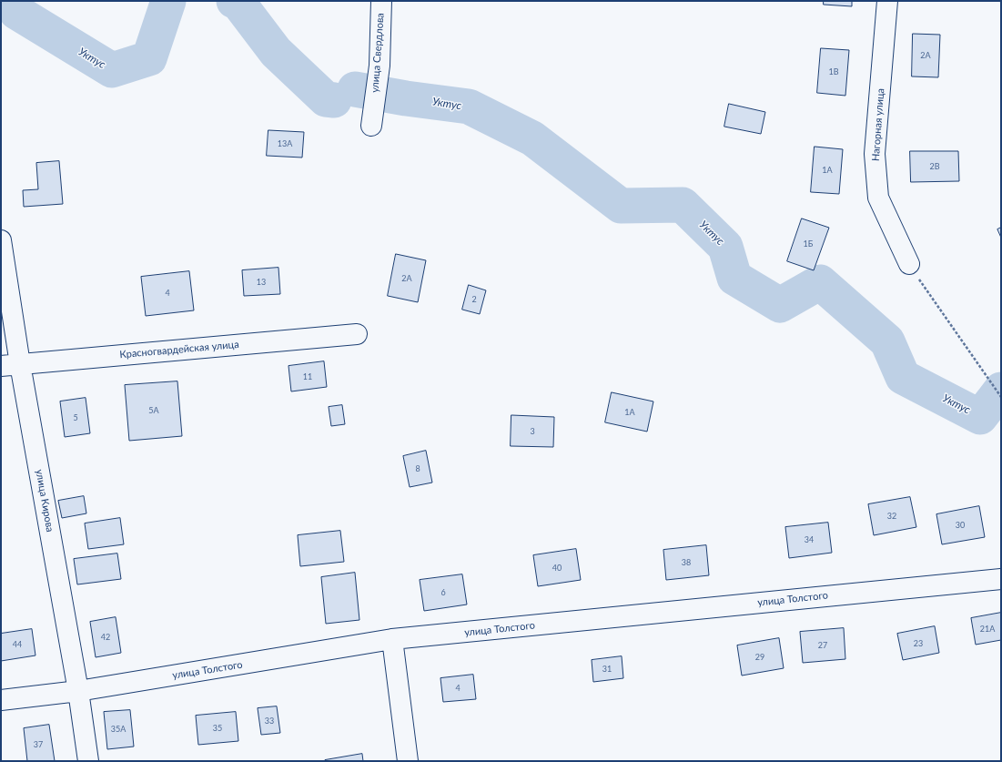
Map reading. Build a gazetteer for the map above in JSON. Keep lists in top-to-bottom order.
{
  "streets": {
    "street": [
      "улица Свердлова",
      "Нагорная улица",
      "Красногвардейская улица",
      "улица Кирова",
      "улица Толстого"
    ]
  },
  "crossings": [
    ["Красногвардейская улица", "улица Кирова"],
    ["улица Кирова", "улица Толстого"]
  ],
  "water": ["Уктус"],
  "house_numbers": [
    "2А",
    "1В",
    "13А",
    "2В",
    "1А",
    "1Б",
    "2А",
    "13",
    "4",
    "2",
    "11",
    "5А",
    "1А",
    "5",
    "3",
    "8",
    "32",
    "30",
    "34",
    "38",
    "40",
    "6",
    "21А",
    "42",
    "23",
    "44",
    "27",
    "29",
    "31",
    "4",
    "33",
    "35",
    "35А",
    "37"
  ]
}
